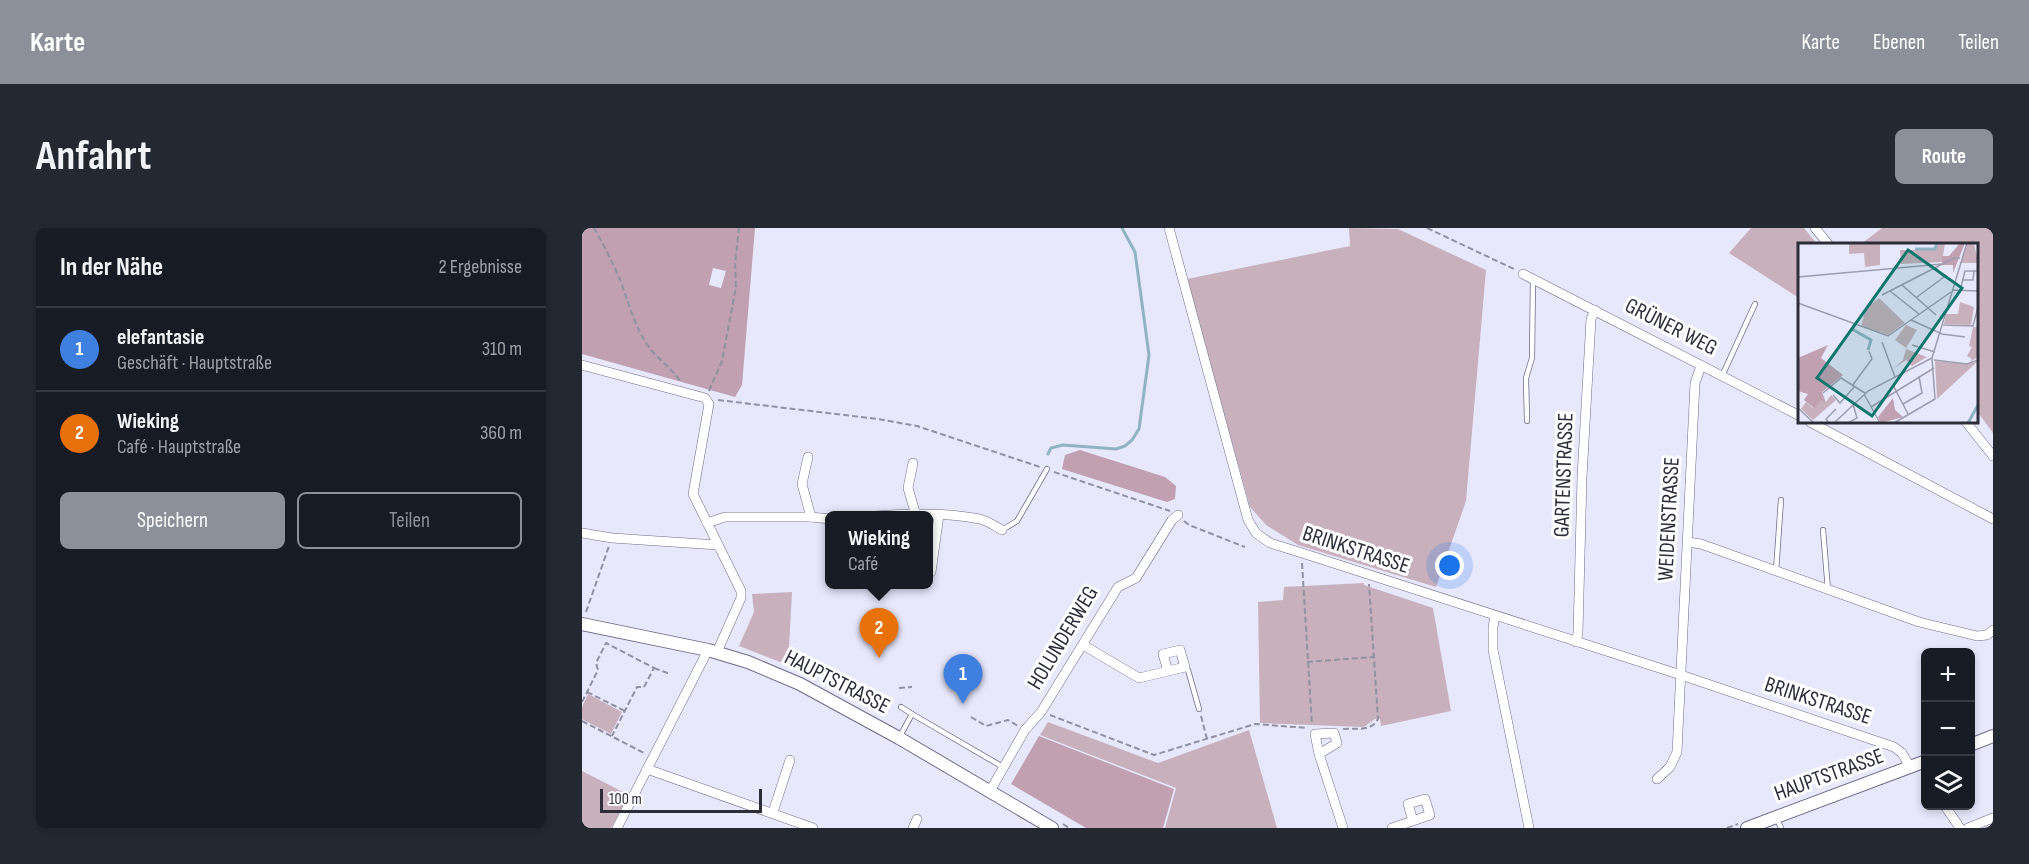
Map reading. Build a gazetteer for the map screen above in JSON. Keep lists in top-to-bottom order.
{
  "streets": {
    "street": [
      "GRÜNER WEG",
      "GARTENSTRASSE",
      "WEIDENSTRASSE",
      "BRINKSTRASSE",
      "HOLUNDERWEG",
      "HAUPTSTRASSE"
    ]
  },
  "crossings": [
    ["GRÜNER WEG", "GARTENSTRASSE"],
    ["GRÜNER WEG", "WEIDENSTRASSE"],
    ["GARTENSTRASSE", "BRINKSTRASSE"],
    ["WEIDENSTRASSE", "BRINKSTRASSE"],
    ["BRINKSTRASSE", "HAUPTSTRASSE"],
    ["HOLUNDERWEG", "HAUPTSTRASSE"]
  ],
  "scale_bar": "100 m",
  "page": {
    "header": "Karte",
    "nav": ["Karte", "Ebenen", "Teilen"],
    "buttons": [
      "Route",
      ["Speichern", "Teilen"]
    ],
    "title": "Anfahrt",
    "heading": ["In der Nähe", "2 Ergebnisse"],
    "list": [
      {
        "mark": "1",
        "name": "elefantasie",
        "note": "Geschäft · Hauptstraße",
        "value": "310 m"
      },
      {
        "mark": "2",
        "name": "Wieking",
        "note": "Café · Hauptstraße",
        "value": "360 m"
      }
    ],
    "popup": ["Wieking", "Café"],
    "pins": ["2", "1"],
    "map_buttons": ["+", "−"],
    "scale": "100 m"
  }
}
